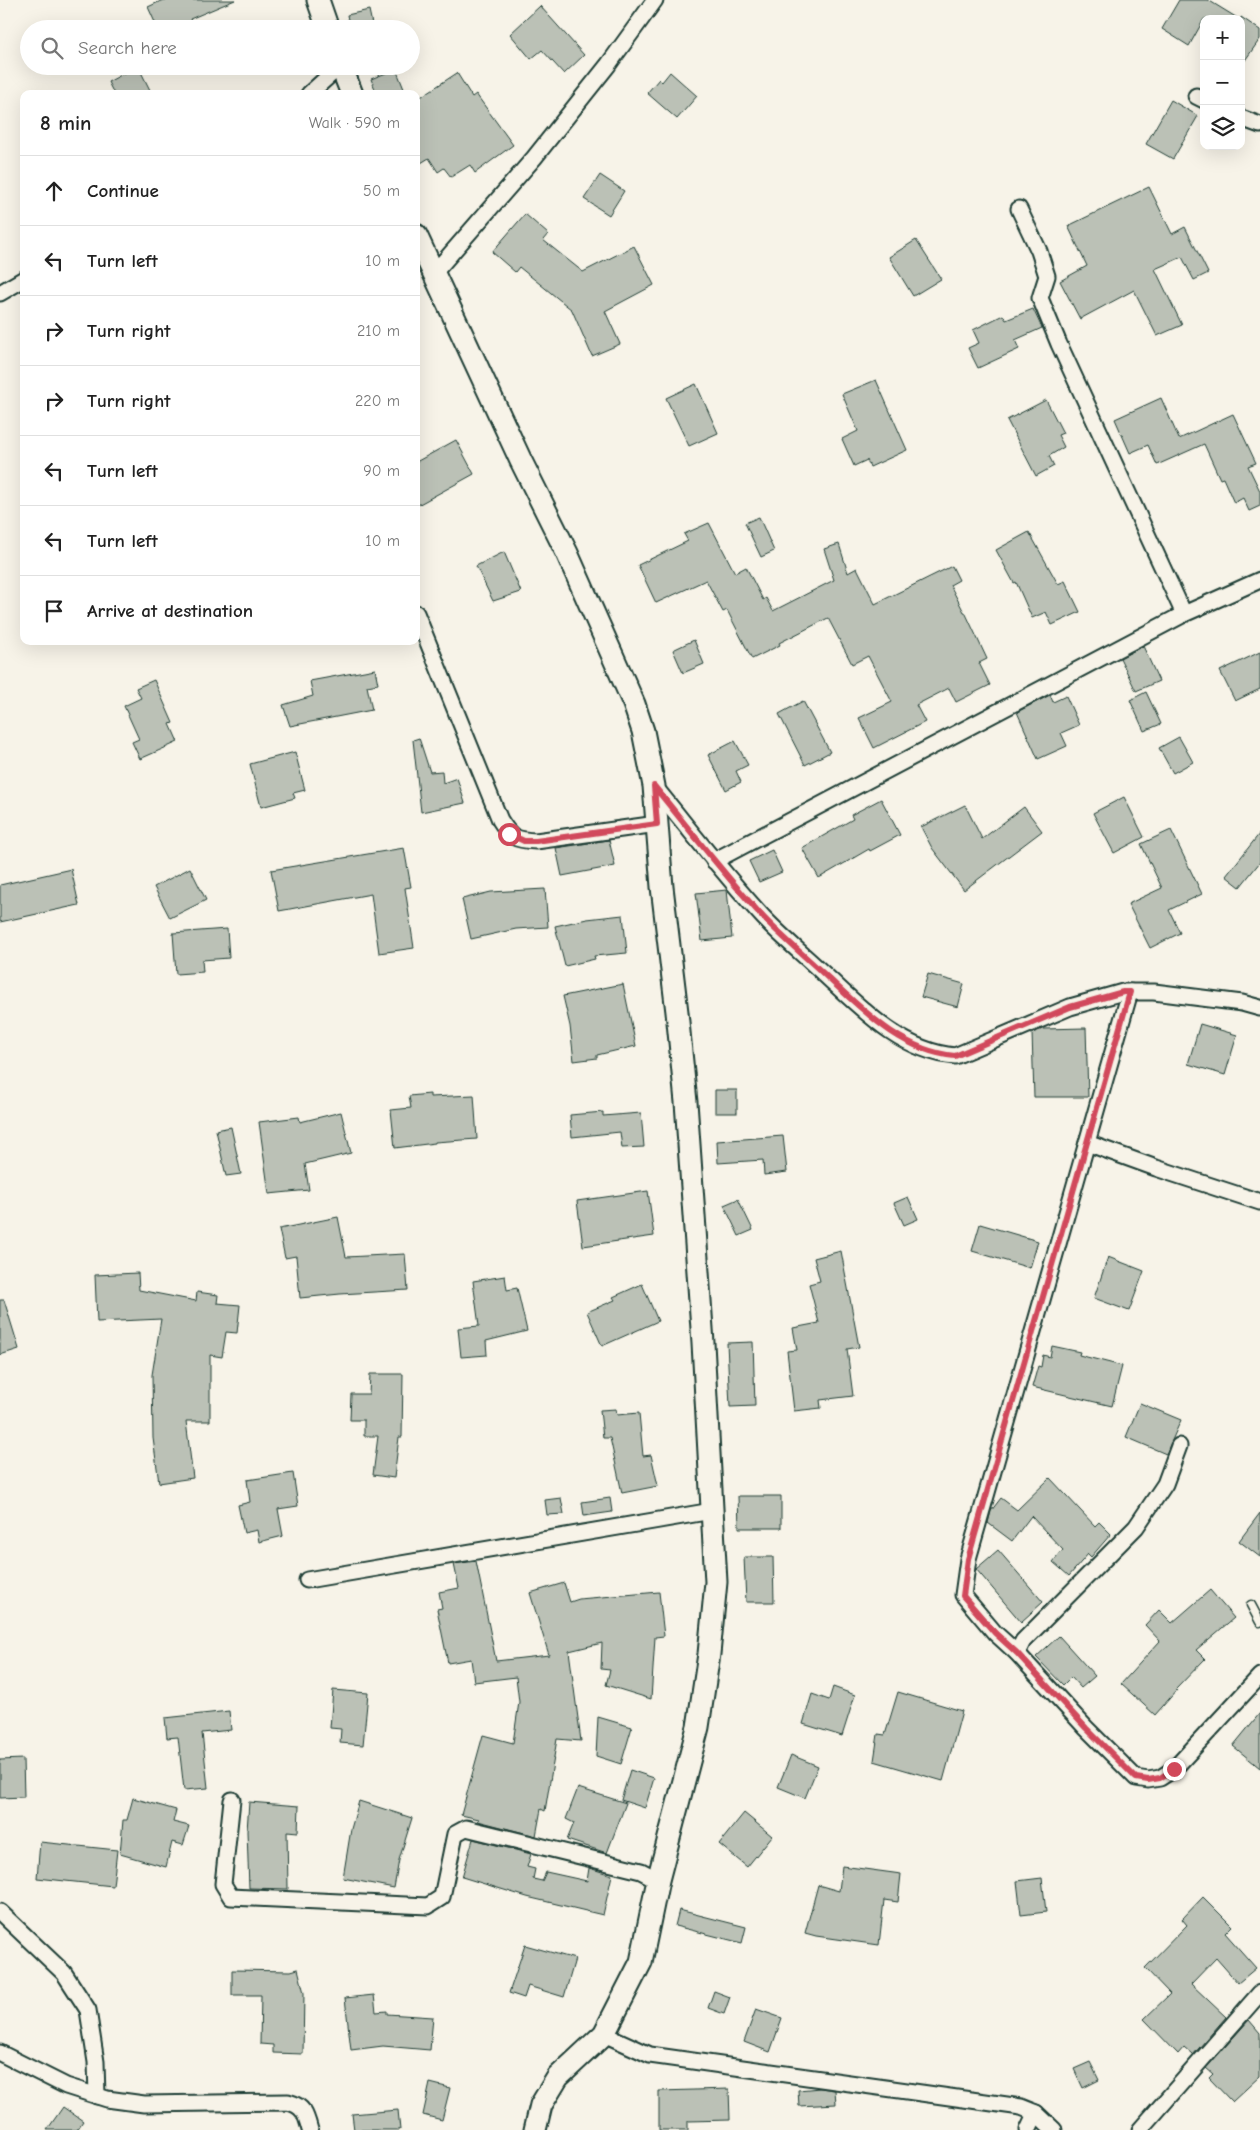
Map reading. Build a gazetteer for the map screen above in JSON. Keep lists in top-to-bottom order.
{
  "page": {
    "map_buttons": ["+", "−"],
    "search": "Search here",
    "heading": ["8 min", "Walk · 590 m"],
    "list": [
      ["Continue", "50 m"],
      ["Turn left", "10 m"],
      ["Turn right", "210 m"],
      ["Turn right", "220 m"],
      ["Turn left", "90 m"],
      ["Turn left", "10 m"],
      "Arrive at destination"
    ]
  }
}
